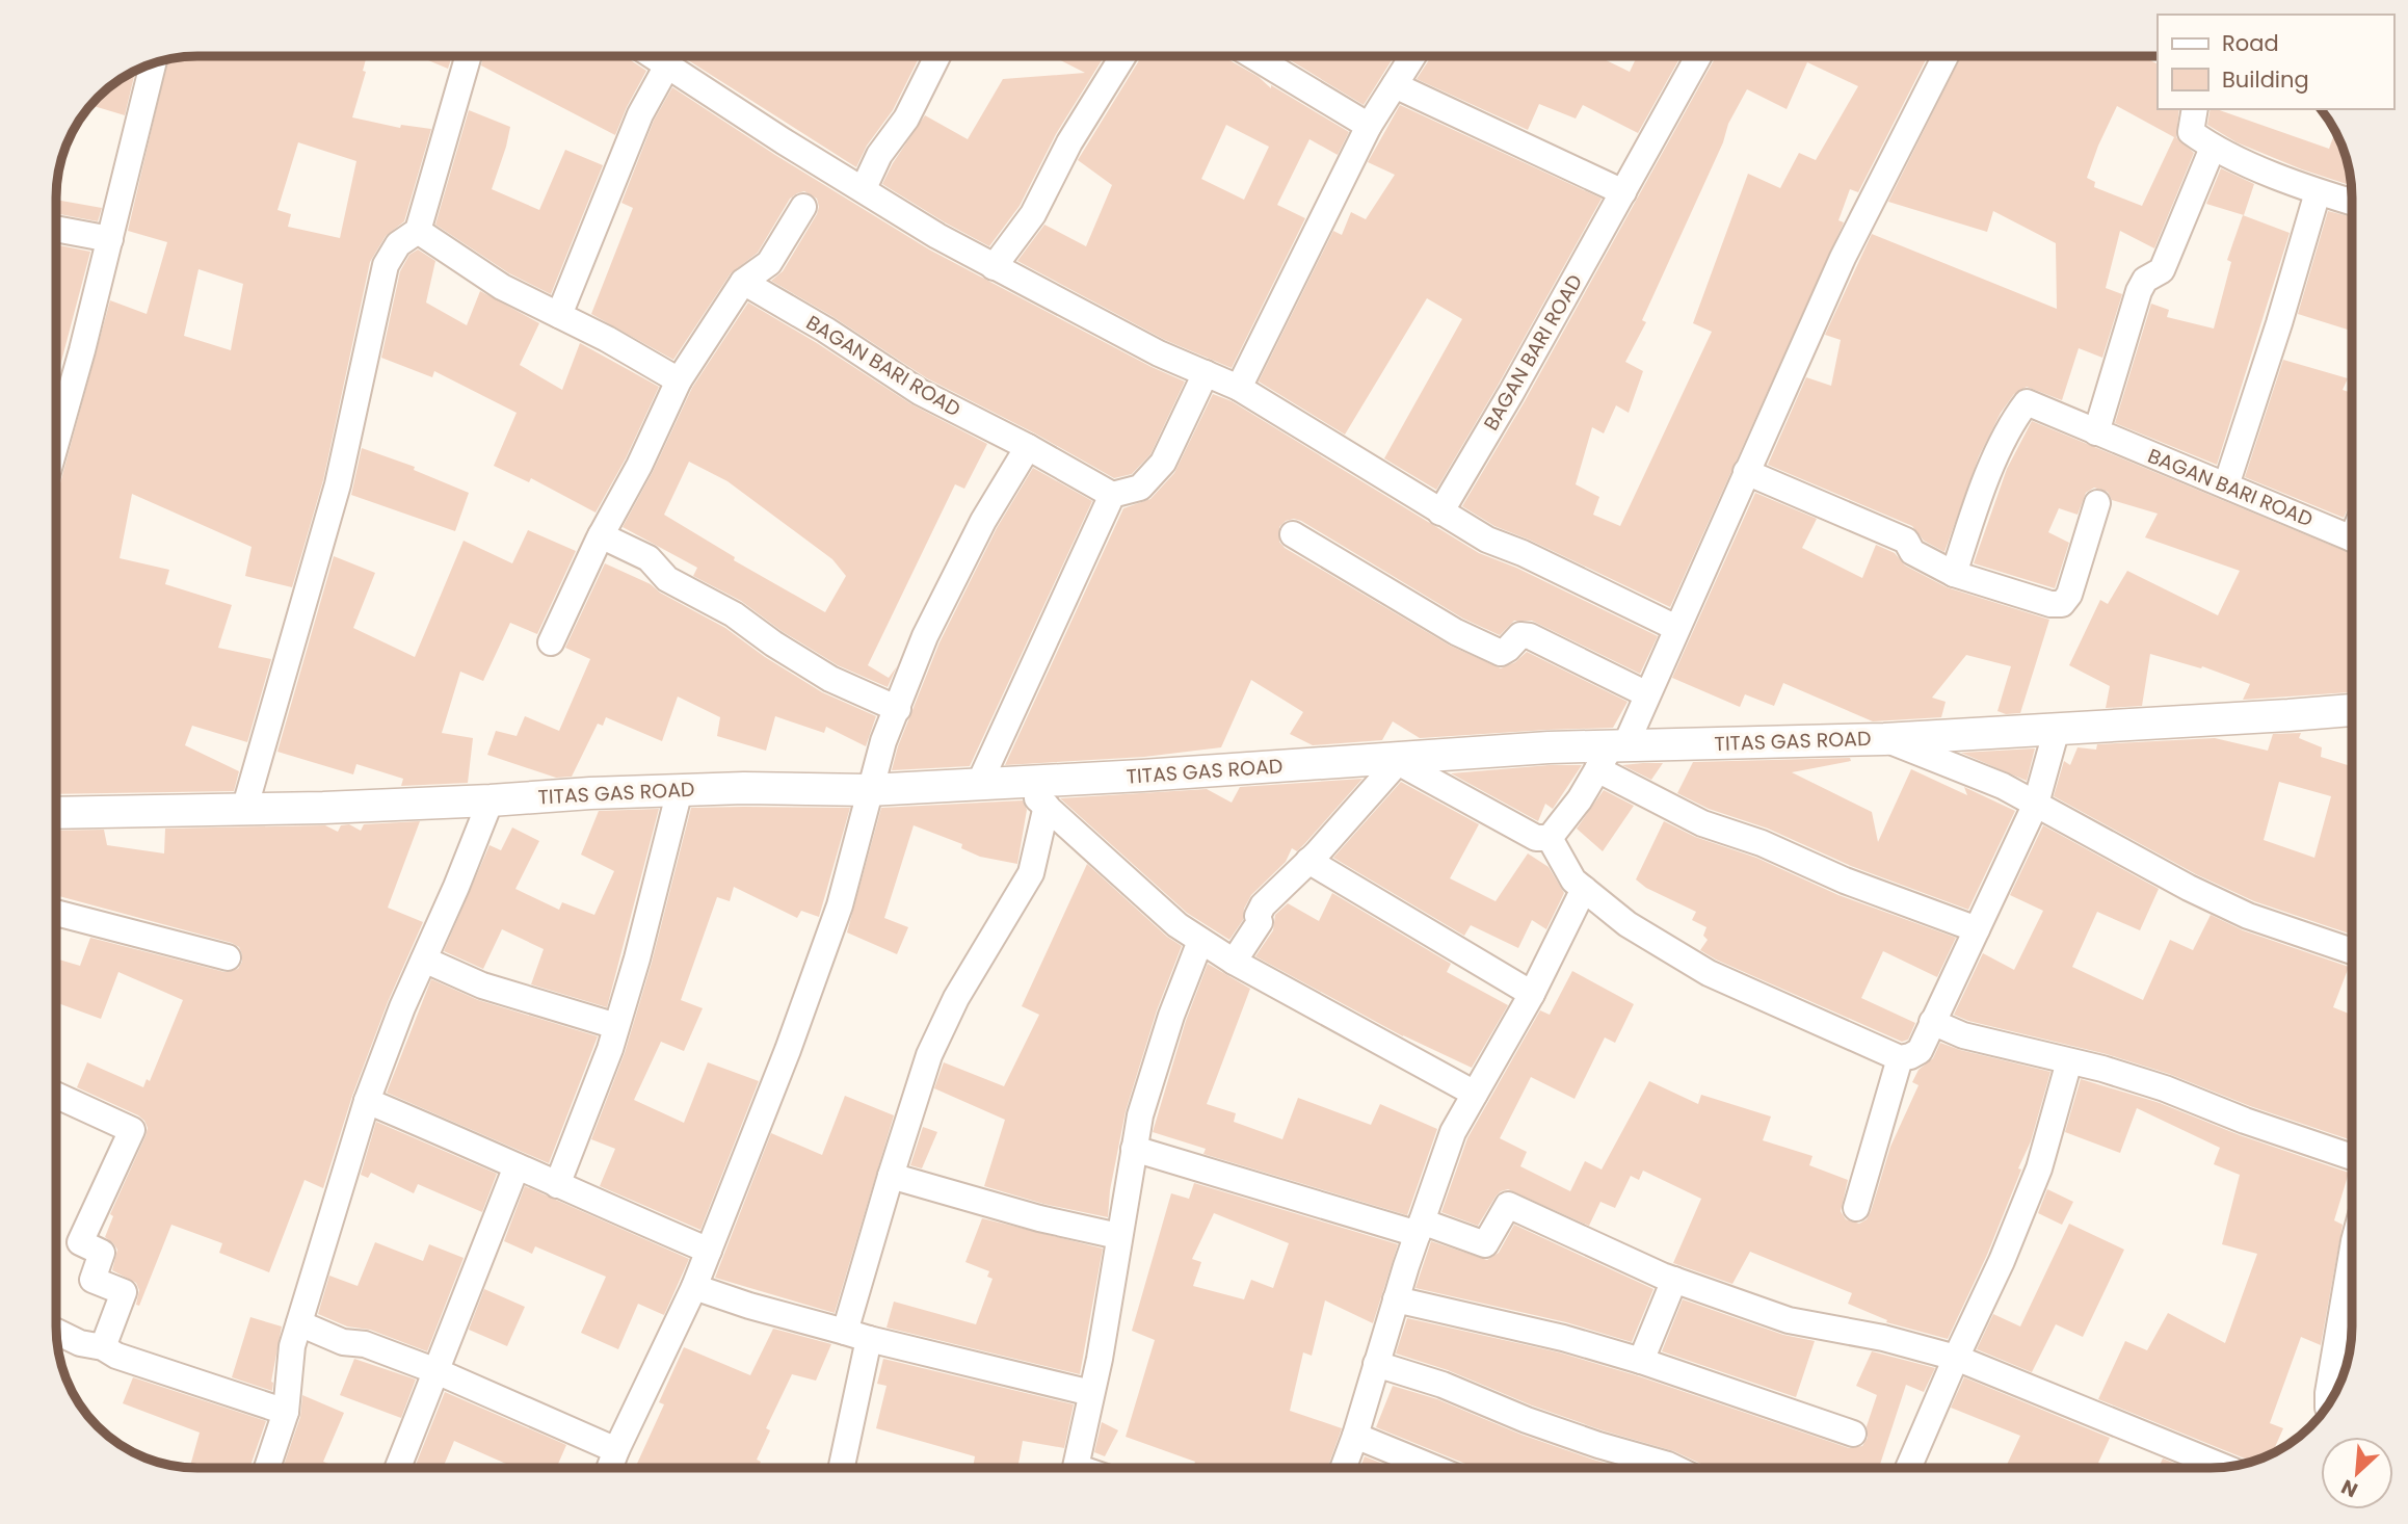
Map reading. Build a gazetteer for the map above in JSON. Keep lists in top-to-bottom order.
{
  "streets": {
    "street": ["BAGAN BARI ROAD", "TITAS GAS ROAD"]
  },
  "legend": ["Road", "Building"],
  "north": "bottom left"
}
